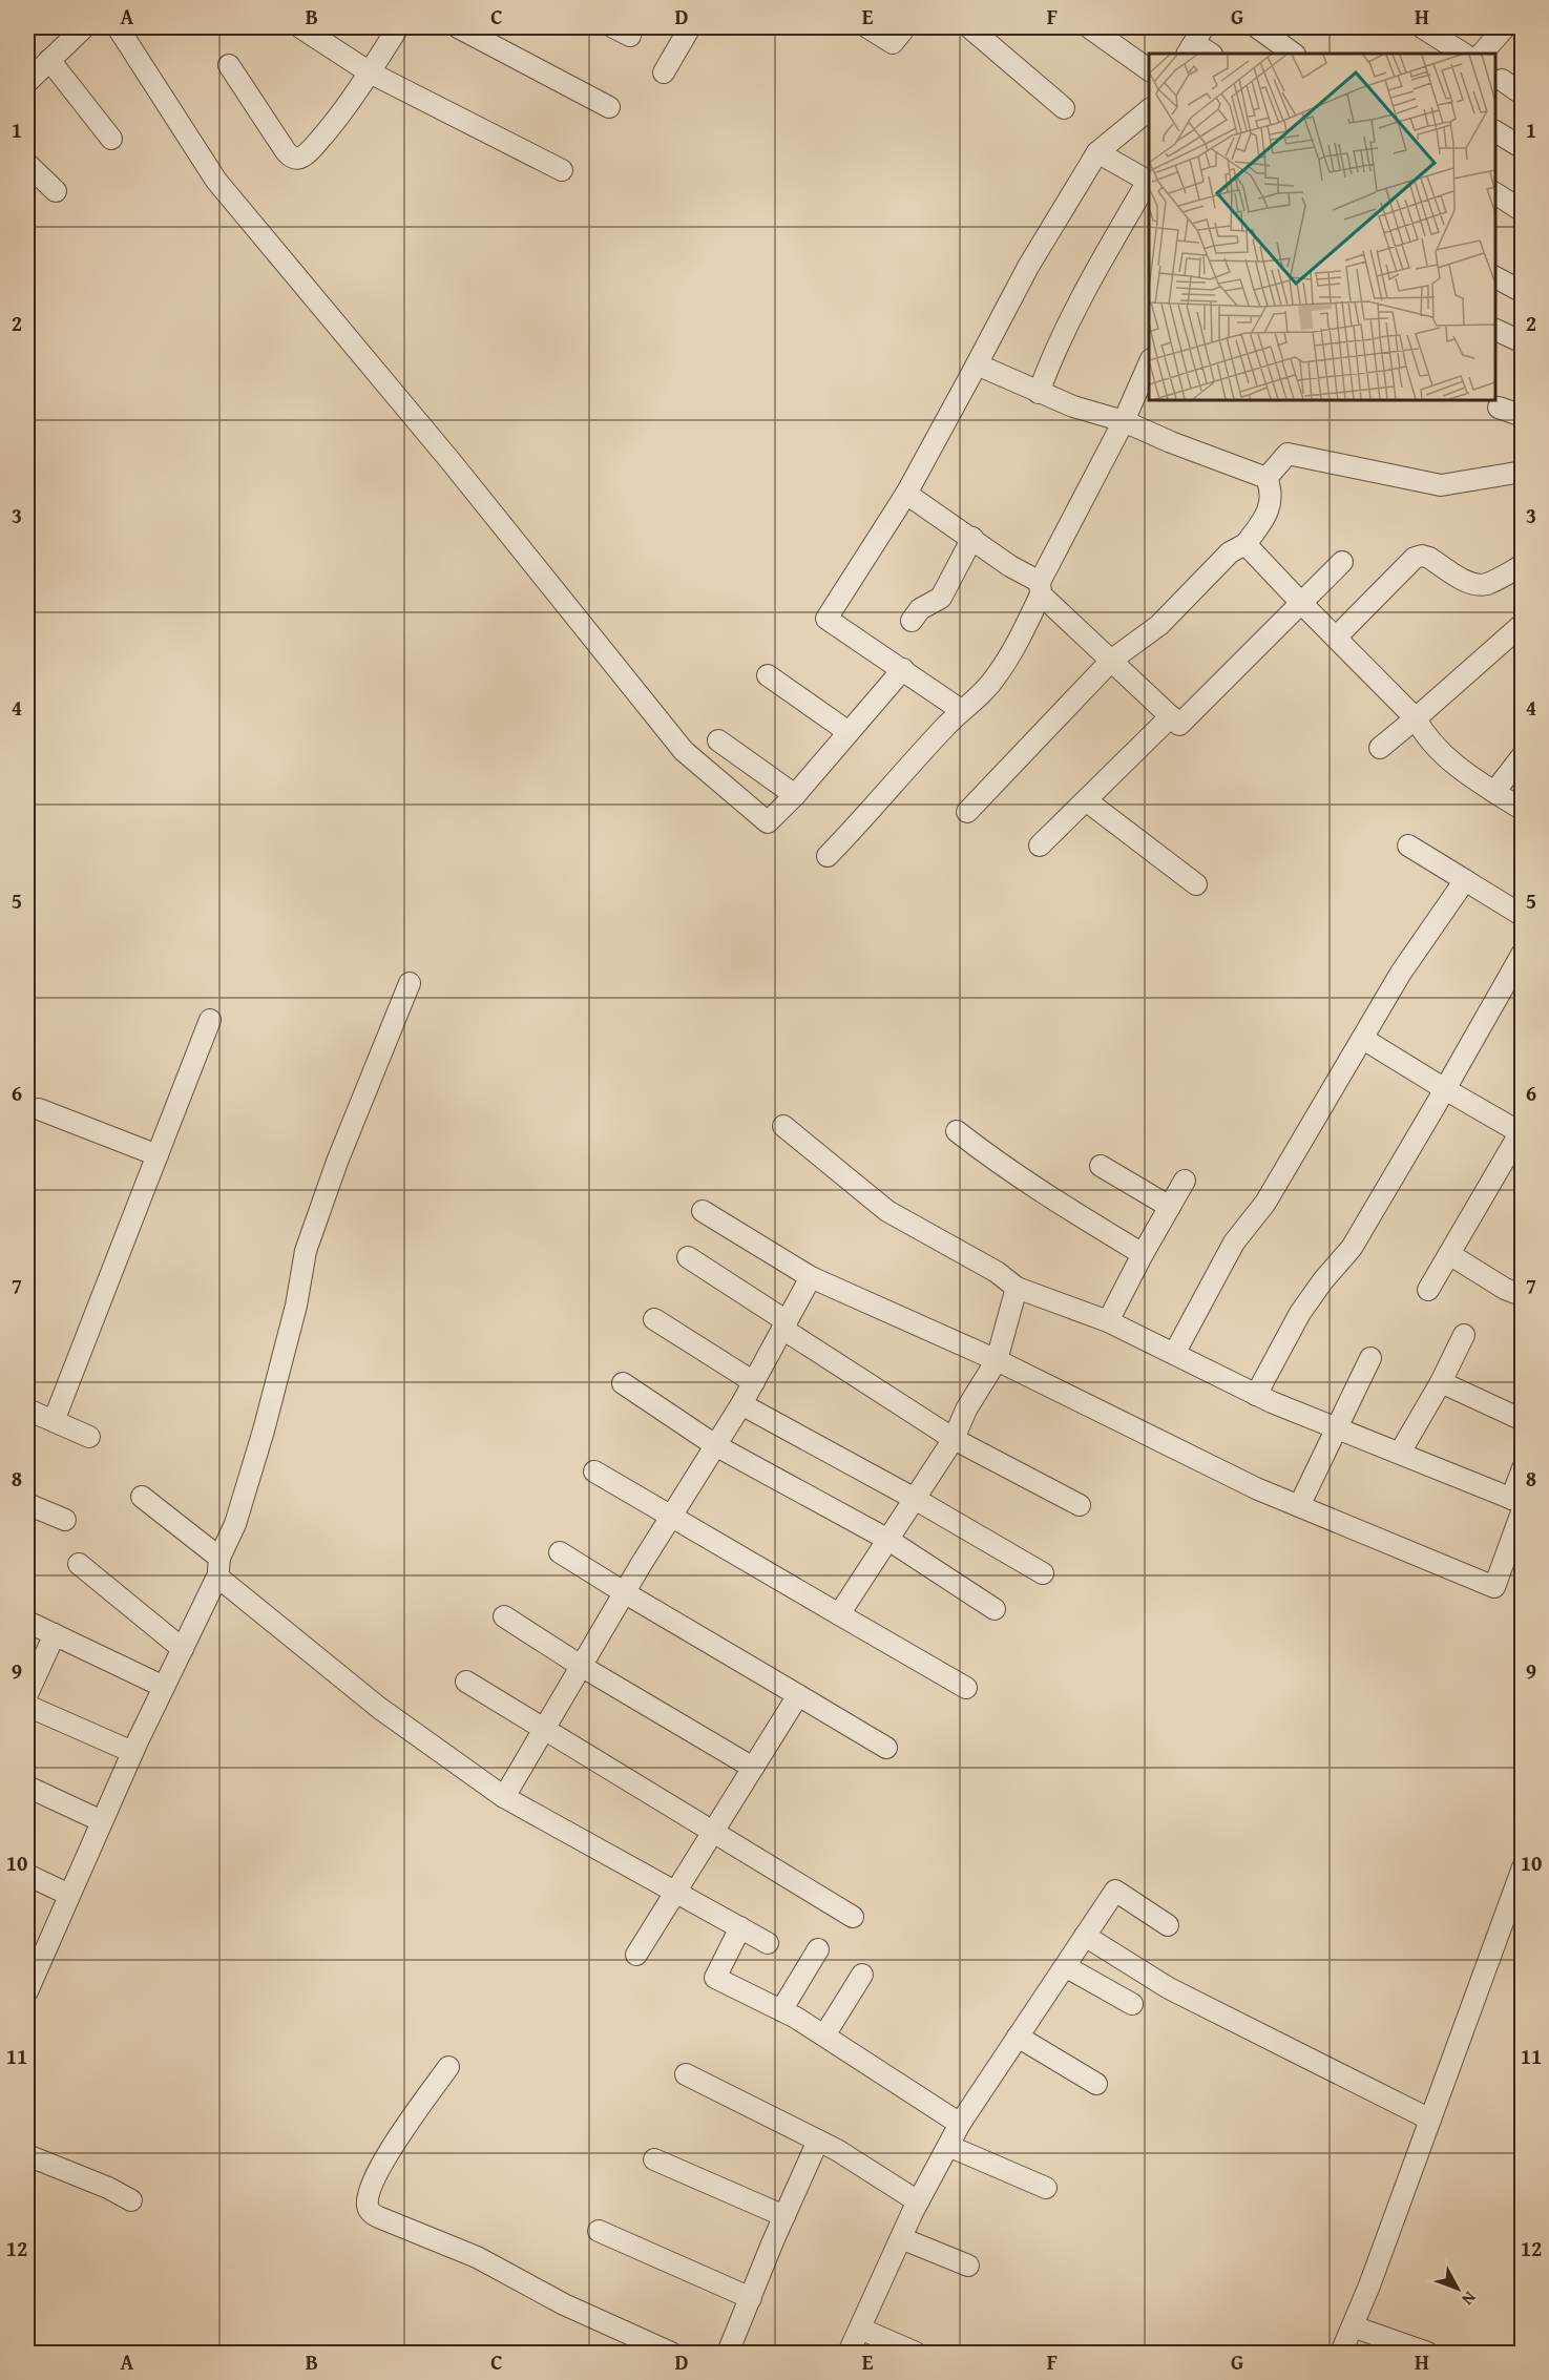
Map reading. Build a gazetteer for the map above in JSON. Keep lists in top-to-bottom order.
{
  "north": "bottom right",
  "grid": {
    "columns": [
      "A",
      "B",
      "C",
      "D",
      "E",
      "F",
      "G",
      "H"
    ],
    "rows": [
      "1",
      "2",
      "3",
      "4",
      "5",
      "6",
      "7",
      "8",
      "9",
      "10",
      "11",
      "12"
    ]
  }
}
